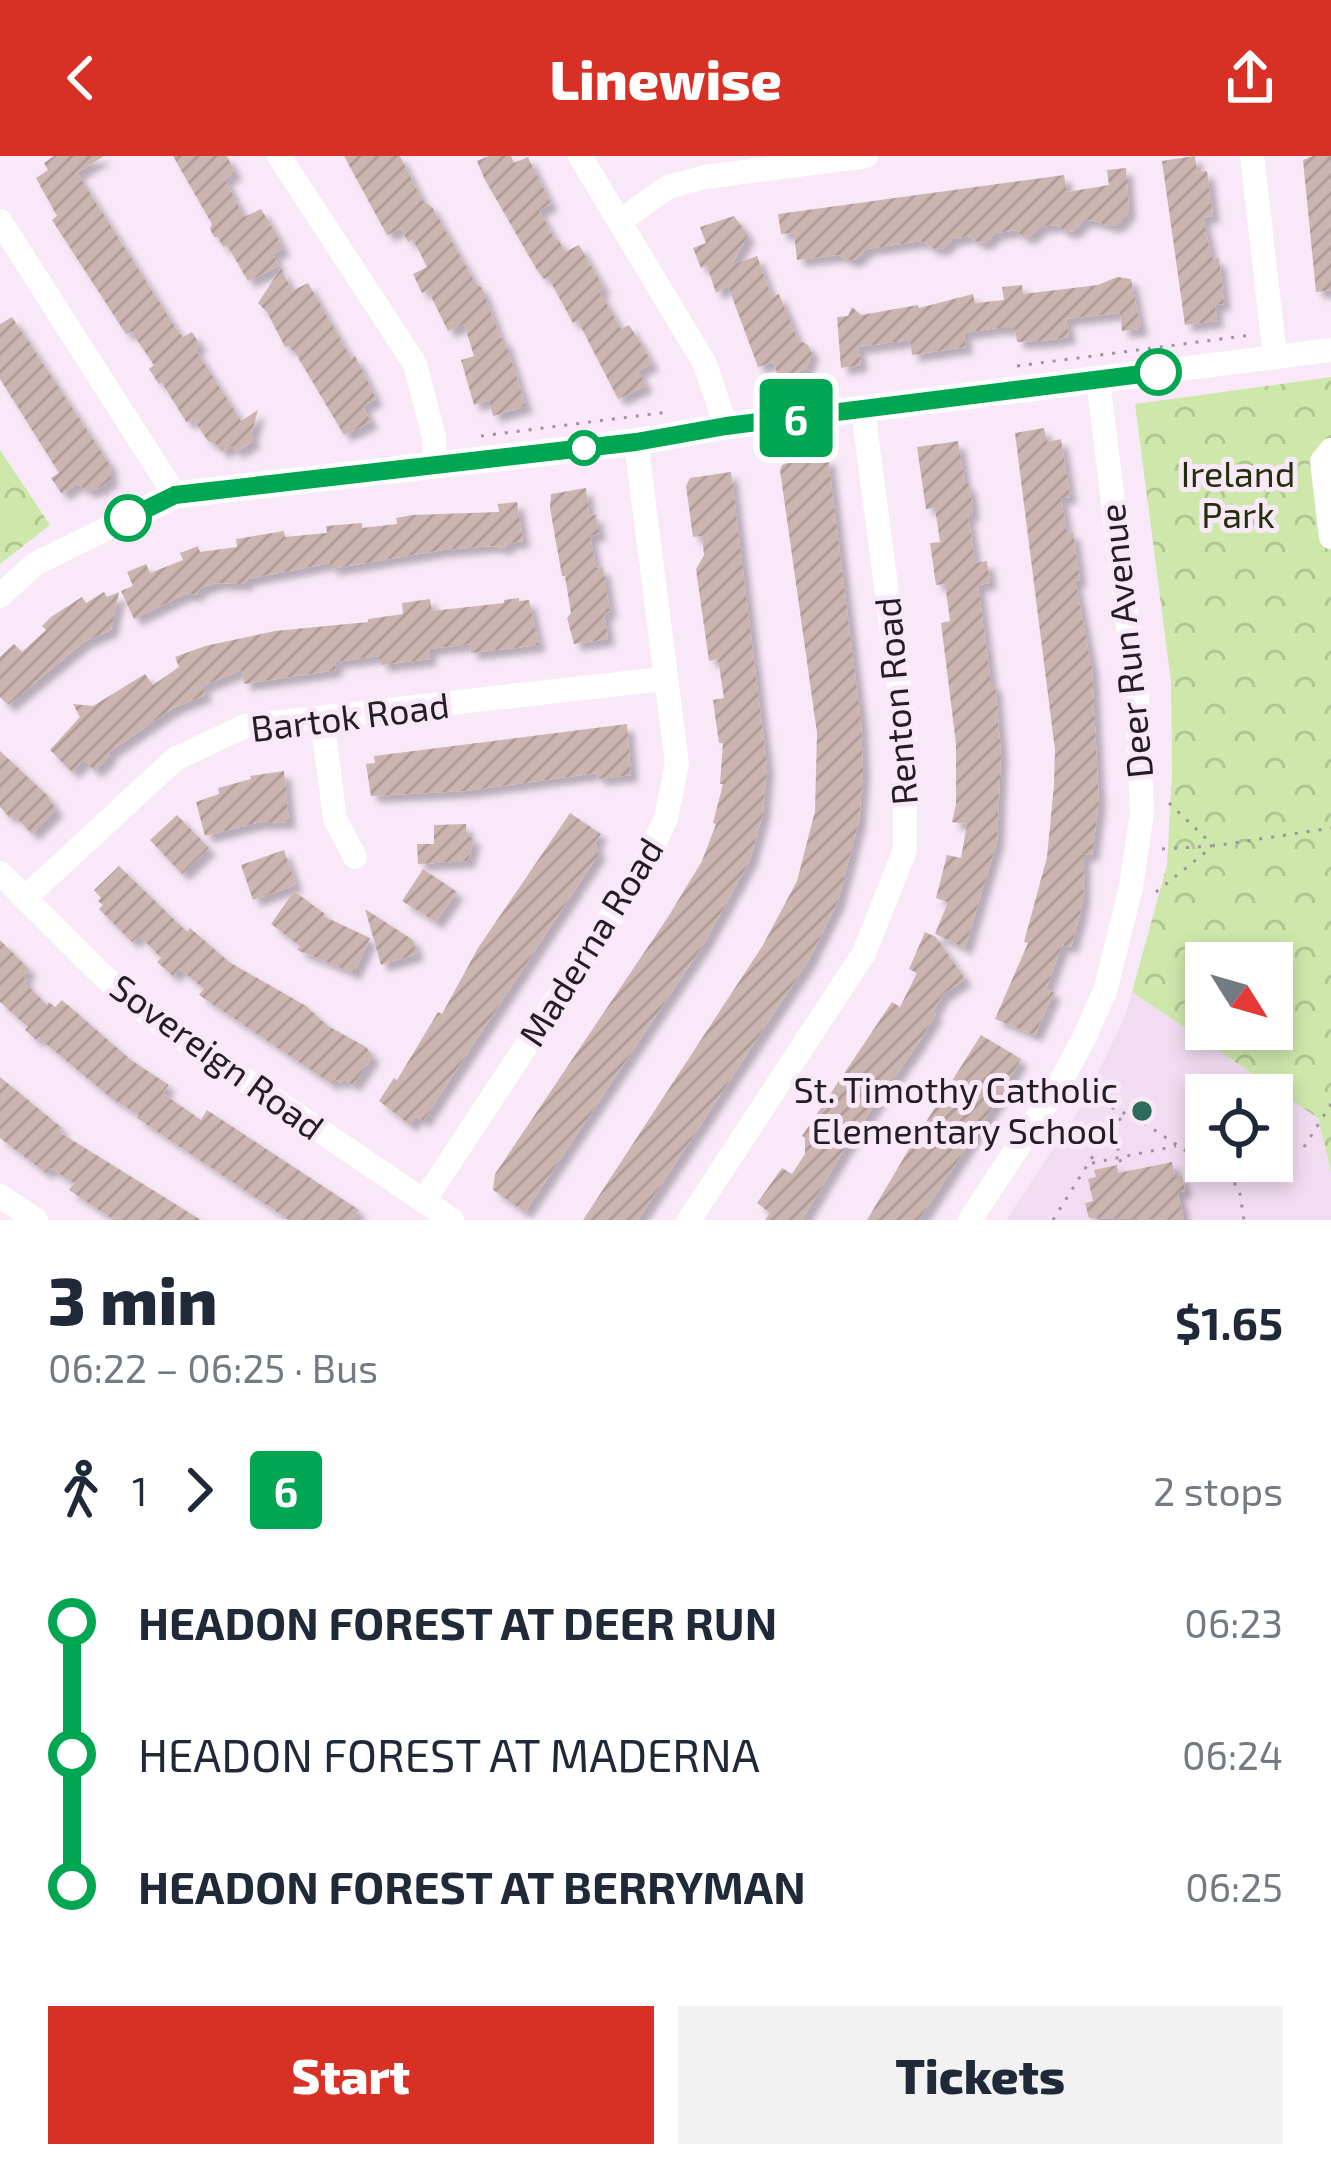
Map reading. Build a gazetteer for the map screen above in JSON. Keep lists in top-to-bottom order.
{
  "streets": {
    "street": [
      "Deer Run Avenue",
      "Renton Road",
      "Bartok Road",
      "Maderna Road",
      "Sovereign Road"
    ]
  },
  "crossings": [
    ["Bartok Road", "Maderna Road"],
    ["Bartok Road", "Sovereign Road"],
    ["Maderna Road", "Sovereign Road"]
  ],
  "parks": ["Ireland Park"],
  "places": ["St. Timothy Catholic Elementary School"],
  "lines": ["bus line 6"],
  "north": "bottom right",
  "page": {
    "header": "Linewise",
    "on_map": "6",
    "heading": ["3 min", "06:22 – 06:25 · Bus", "$1.65"],
    "legs": ["1", "6", "2 stops"],
    "list": [
      {
        "name": "HEADON FOREST AT DEER RUN",
        "value": "06:23"
      },
      {
        "name": "HEADON FOREST AT MADERNA",
        "value": "06:24"
      },
      {
        "name": "HEADON FOREST AT BERRYMAN",
        "value": "06:25"
      }
    ],
    "buttons": ["Start", "Tickets"]
  }
}
